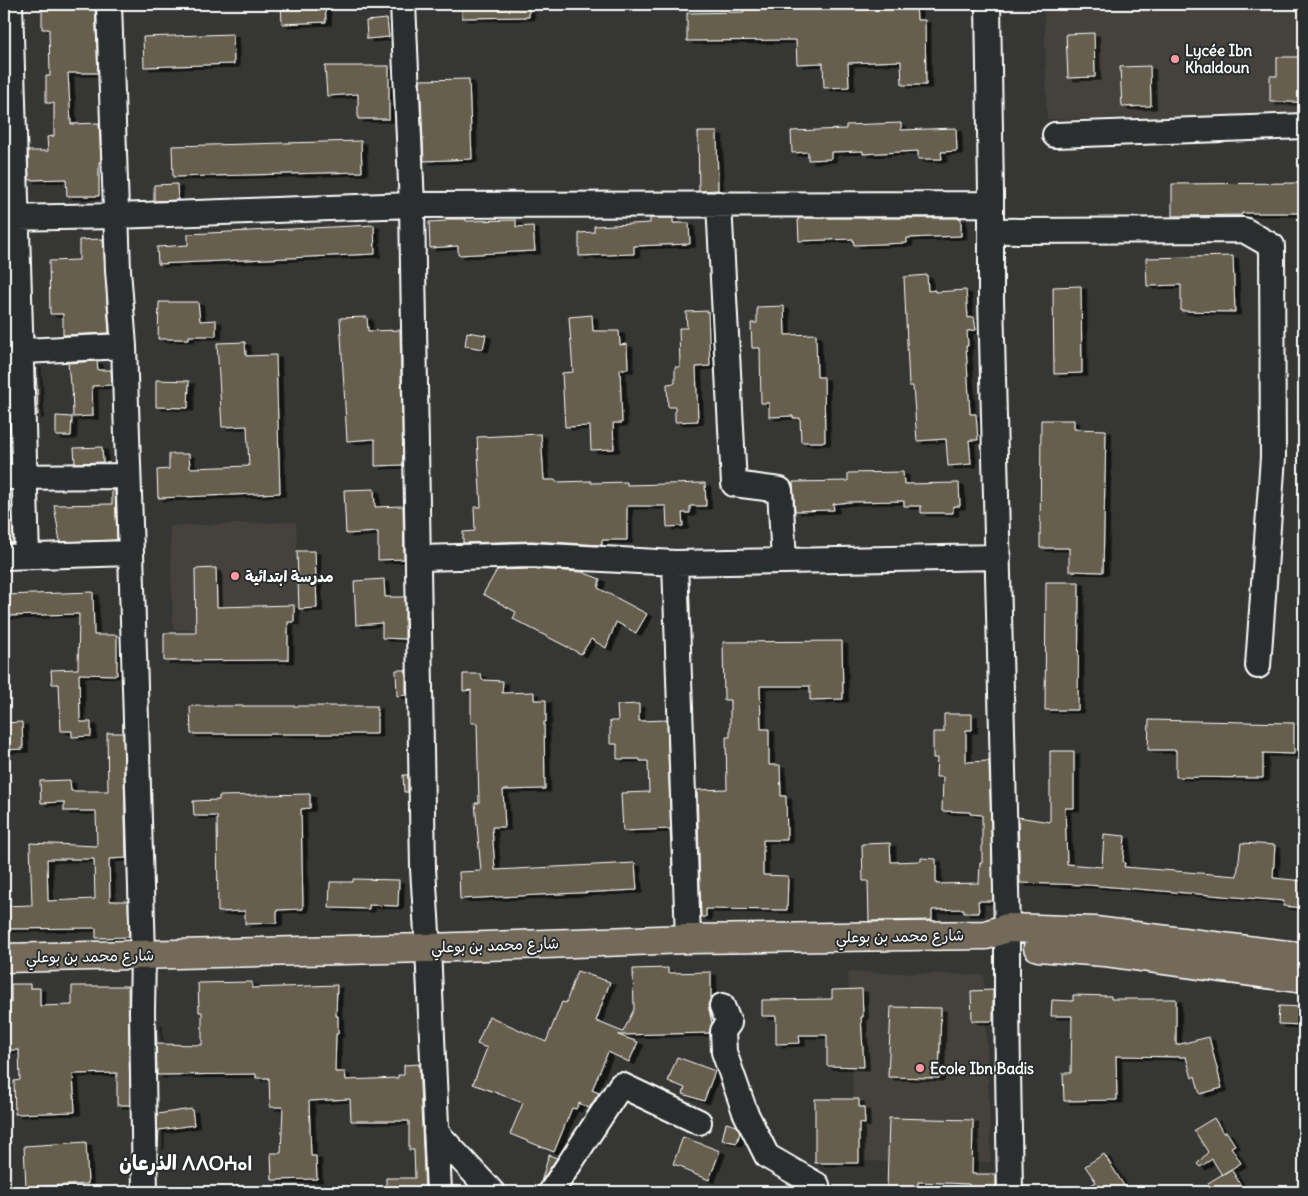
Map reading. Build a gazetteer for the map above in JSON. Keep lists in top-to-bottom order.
{
  "streets": {
    "main road": ["شارع محمد بن بوعلي"]
  },
  "districts": ["الذرعان ⴷⴷⵔⵄⴰⵏ"],
  "places": ["Lycée Ibn Khaldoun", "مدرسة ابتدائية", "Ecole Ibn Badis"]
}
